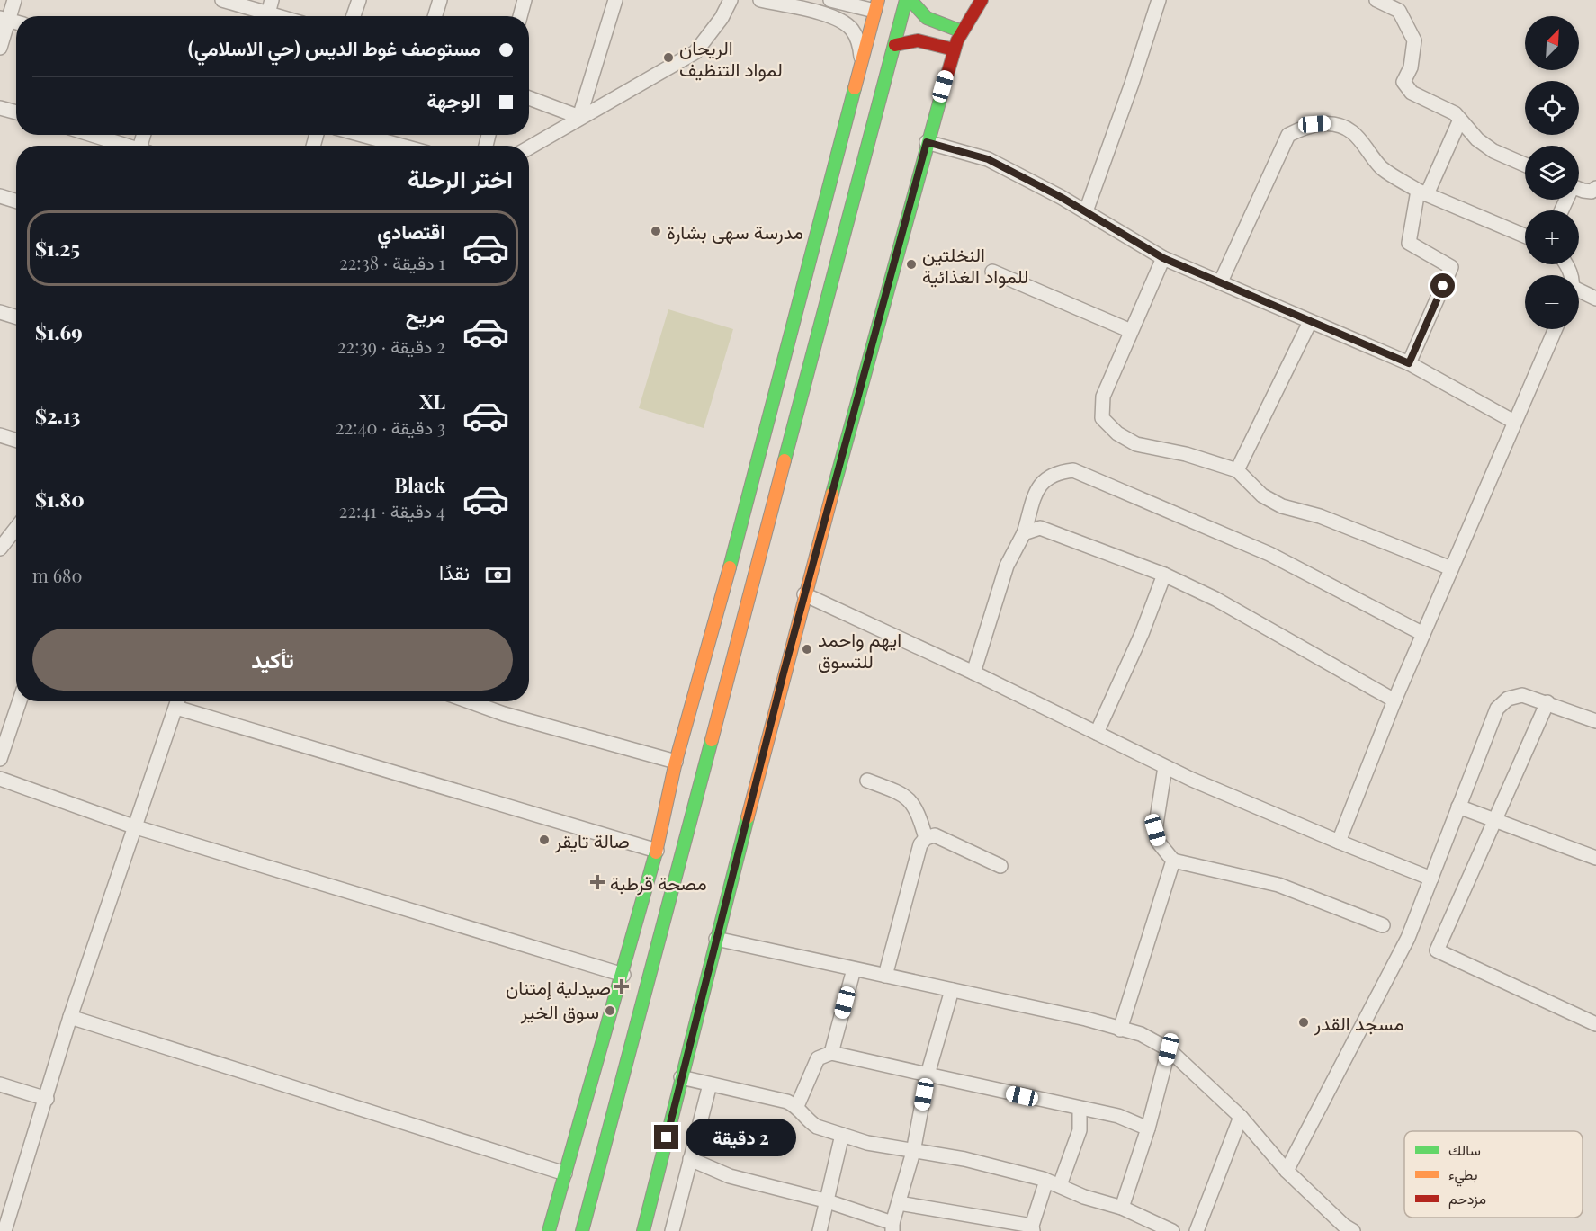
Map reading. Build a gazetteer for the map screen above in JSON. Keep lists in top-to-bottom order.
{
  "places": {
    "other": [
      "الريحان لمواد التنظيف",
      "مدرسة سهى بشارة",
      "النخلتين للمواد الغذائية",
      "ايهم واحمد للتسوق",
      "صالة تايقر",
      "سوق الخير",
      "مسجد القدر"
    ],
    "health": ["مصحة قرطبة", "صيدلية إمتنان"]
  },
  "legend": ["سالك", "بطيء", "مزدحم"],
  "north": "top right",
  "page": {
    "map_buttons": ["+", "−"],
    "banner": ["مستوصف غوط الديس (حي الاسلامي)", "الوجهة"],
    "heading": "اختر الرحلة",
    "list": [
      {
        "name": "اقتصادي",
        "note": "1 دقيقة · 22:38",
        "value": "$1.25"
      },
      {
        "name": "مريح",
        "note": "2 دقيقة · 22:39",
        "value": "$1.69"
      },
      {
        "name": "XL",
        "note": "3 دقيقة · 22:40",
        "value": "$2.13"
      },
      {
        "name": "Black",
        "note": "4 دقيقة · 22:41",
        "value": "$1.80"
      }
    ],
    "pay": ["نقدًا", "680 m"],
    "buttons": "تأكيد",
    "bubble": "2 دقيقة"
  }
}
